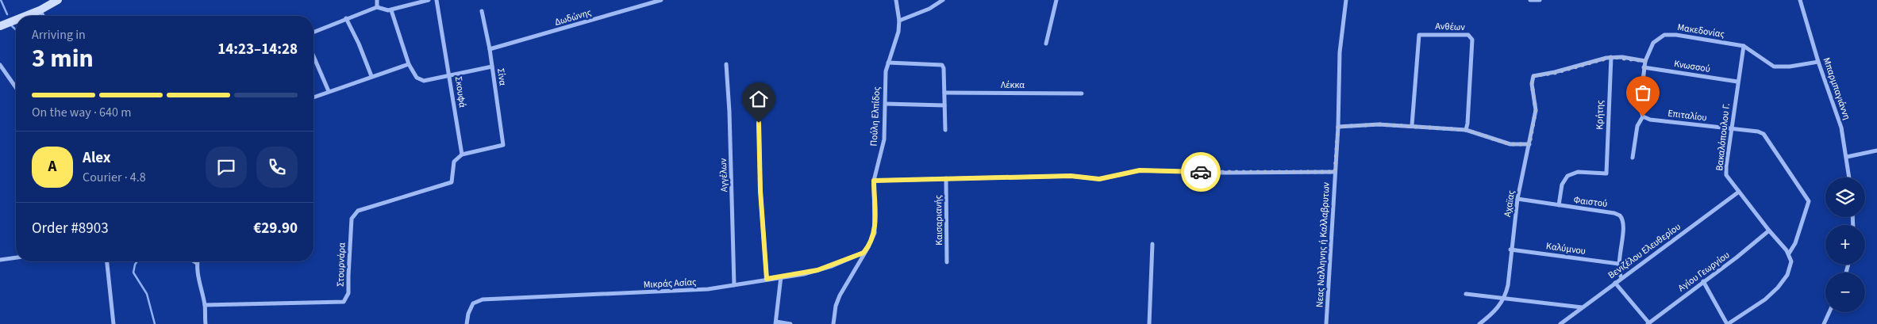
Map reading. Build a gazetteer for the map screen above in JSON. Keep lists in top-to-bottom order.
{
  "streets": {
    "street": [
      "Δωδώνης",
      "Ανθέων",
      "Μακεδονίας",
      "Κνωσσού",
      "Σίνα",
      "Λέκκα",
      "Μπαρμπαγιάννη",
      "Σκουφά",
      "Κρήτης",
      "Επιταλίου",
      "Πούλη Ελπίδος",
      "Βακαλόπουλου Γ.",
      "Αγγέλων",
      "Φαιστού",
      "Αχαϊας",
      "Καισαριανής",
      "Νεας Nαλληνης ή Καλλαβρυτων",
      "Καλύμνου",
      "Βενιζέλου Ελευθερίου",
      "Στουρνάρα",
      "Αγίου Γεωργίου",
      "Μικράς Ασίας"
    ]
  },
  "crossings": [
    ["Δωδώνης", "Σίνα"],
    ["Μακεδονίας", "Κνωσσού"],
    ["Μακεδονίας", "Μπαρμπαγιάννη"],
    ["Μακεδονίας", "Επιταλίου"],
    ["Μακεδονίας", "Βακαλόπουλου Γ."],
    ["Κνωσσού", "Βακαλόπουλου Γ."],
    ["Σίνα", "Σκουφά"],
    ["Σίνα", "Στουρνάρα"],
    ["Σκουφά", "Στουρνάρα"],
    ["Κρήτης", "Φαιστού"],
    ["Κρήτης", "Αχαϊας"],
    ["Επιταλίου", "Βακαλόπουλου Γ."],
    ["Πούλη Ελπίδος", "Μικράς Ασίας"],
    ["Βακαλόπουλου Γ.", "Βενιζέλου Ελευθερίου"],
    ["Βακαλόπουλου Γ.", "Αγίου Γεωργίου"],
    ["Αγγέλων", "Μικράς Ασίας"],
    ["Φαιστού", "Αχαϊας"],
    ["Φαιστού", "Καλύμνου"],
    ["Φαιστού", "Βενιζέλου Ελευθερίου"],
    ["Αχαϊας", "Καλύμνου"]
  ],
  "page": {
    "heading": ["3 min", "Arriving in", "14:23–14:28"],
    "panel": [
      "Alex",
      "Courier · 4.8",
      "Order #8903",
      "€29.90"
    ],
    "bar": "On the way · 640 m",
    "round": "A",
    "map_buttons": ["+", "−"]
  }
}
